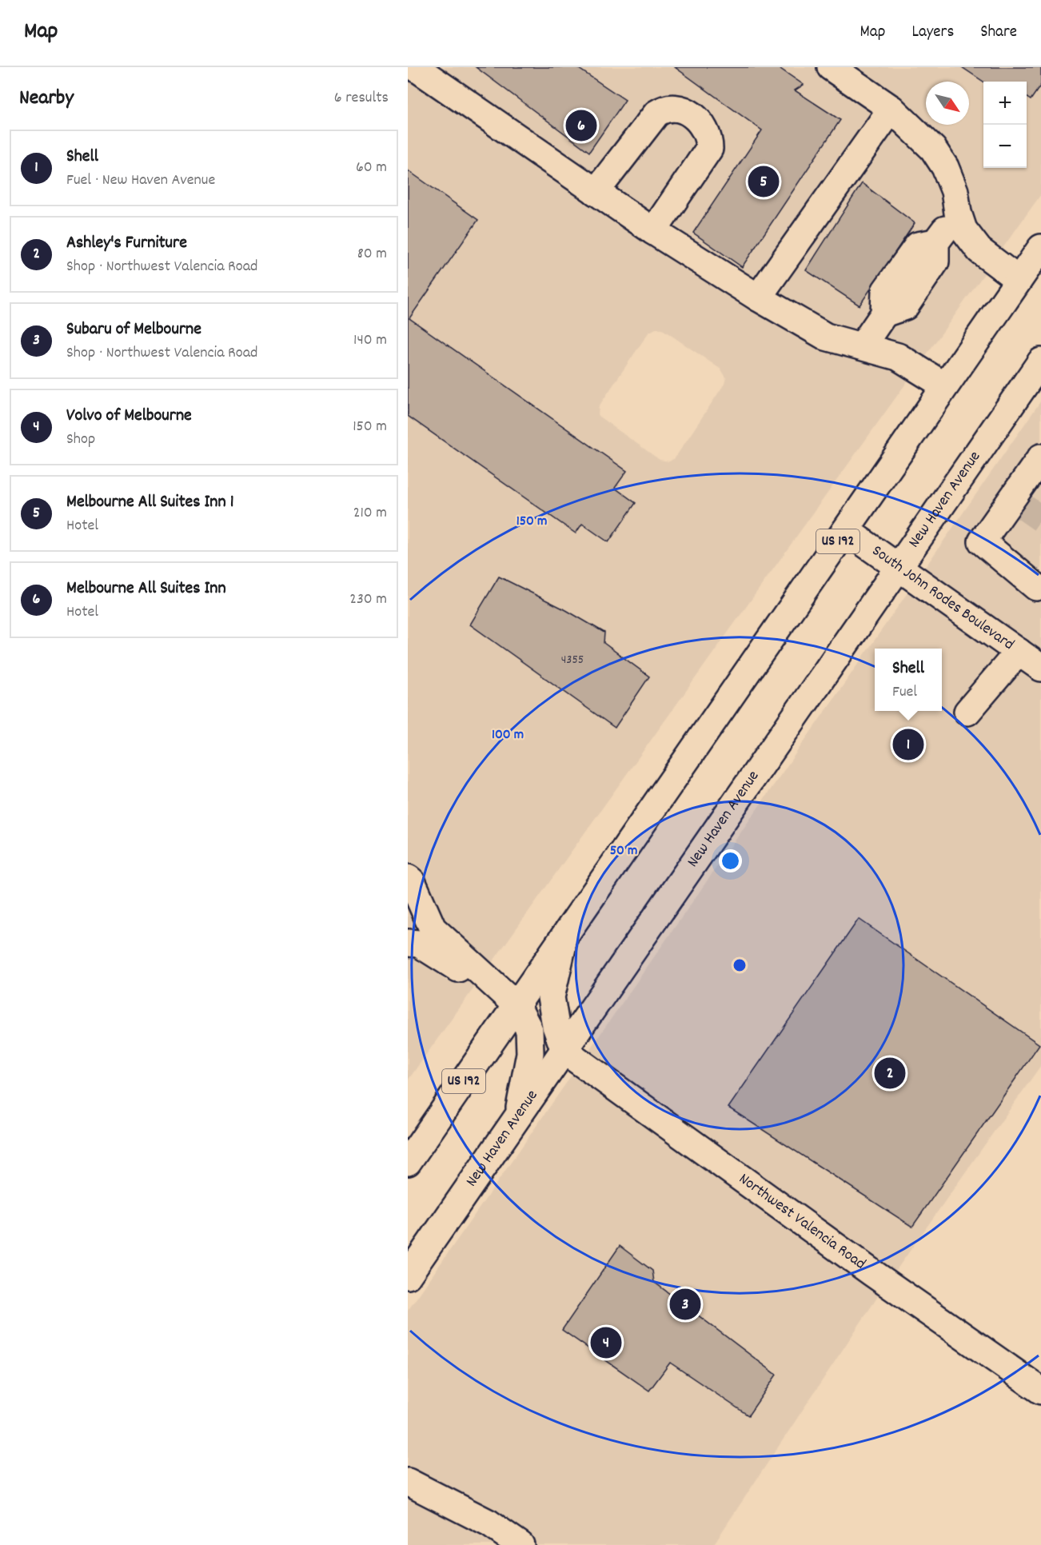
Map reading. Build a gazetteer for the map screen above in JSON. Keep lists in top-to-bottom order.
{
  "streets": {
    "main road": [
      "New Haven Avenue",
      "US 192",
      "South John Rodes Boulevard",
      "Northwest Valencia Road"
    ]
  },
  "crossings": [
    ["New Haven Avenue", "South John Rodes Boulevard"],
    ["New Haven Avenue", "Northwest Valencia Road"],
    ["US 192", "South John Rodes Boulevard"]
  ],
  "house_numbers": ["4355"],
  "north": "bottom right",
  "page": {
    "header": "Map",
    "nav": ["Map", "Layers", "Share"],
    "heading": ["Nearby", "6 results"],
    "map_buttons": ["+", "−"],
    "pins": [
      "6",
      "5",
      "1",
      "2",
      "3",
      "4"
    ],
    "list": [
      {
        "mark": "1",
        "name": "Shell",
        "note": "Fuel · New Haven Avenue",
        "value": "60 m"
      },
      {
        "mark": "2",
        "name": "Ashley's Furniture",
        "note": "Shop · Northwest Valencia Road",
        "value": "80 m"
      },
      {
        "mark": "3",
        "name": "Subaru of Melbourne",
        "note": "Shop · Northwest Valencia Road",
        "value": "140 m"
      },
      {
        "mark": "4",
        "name": "Volvo of Melbourne",
        "note": "Shop",
        "value": "150 m"
      },
      {
        "mark": "5",
        "name": "Melbourne All Suites Inn 1",
        "note": "Hotel",
        "value": "210 m"
      },
      {
        "mark": "6",
        "name": "Melbourne All Suites Inn",
        "note": "Hotel",
        "value": "230 m"
      }
    ],
    "popup": ["Shell", "Fuel"]
  },
  "rings": ["150 m", "100 m", "50 m"]
}
